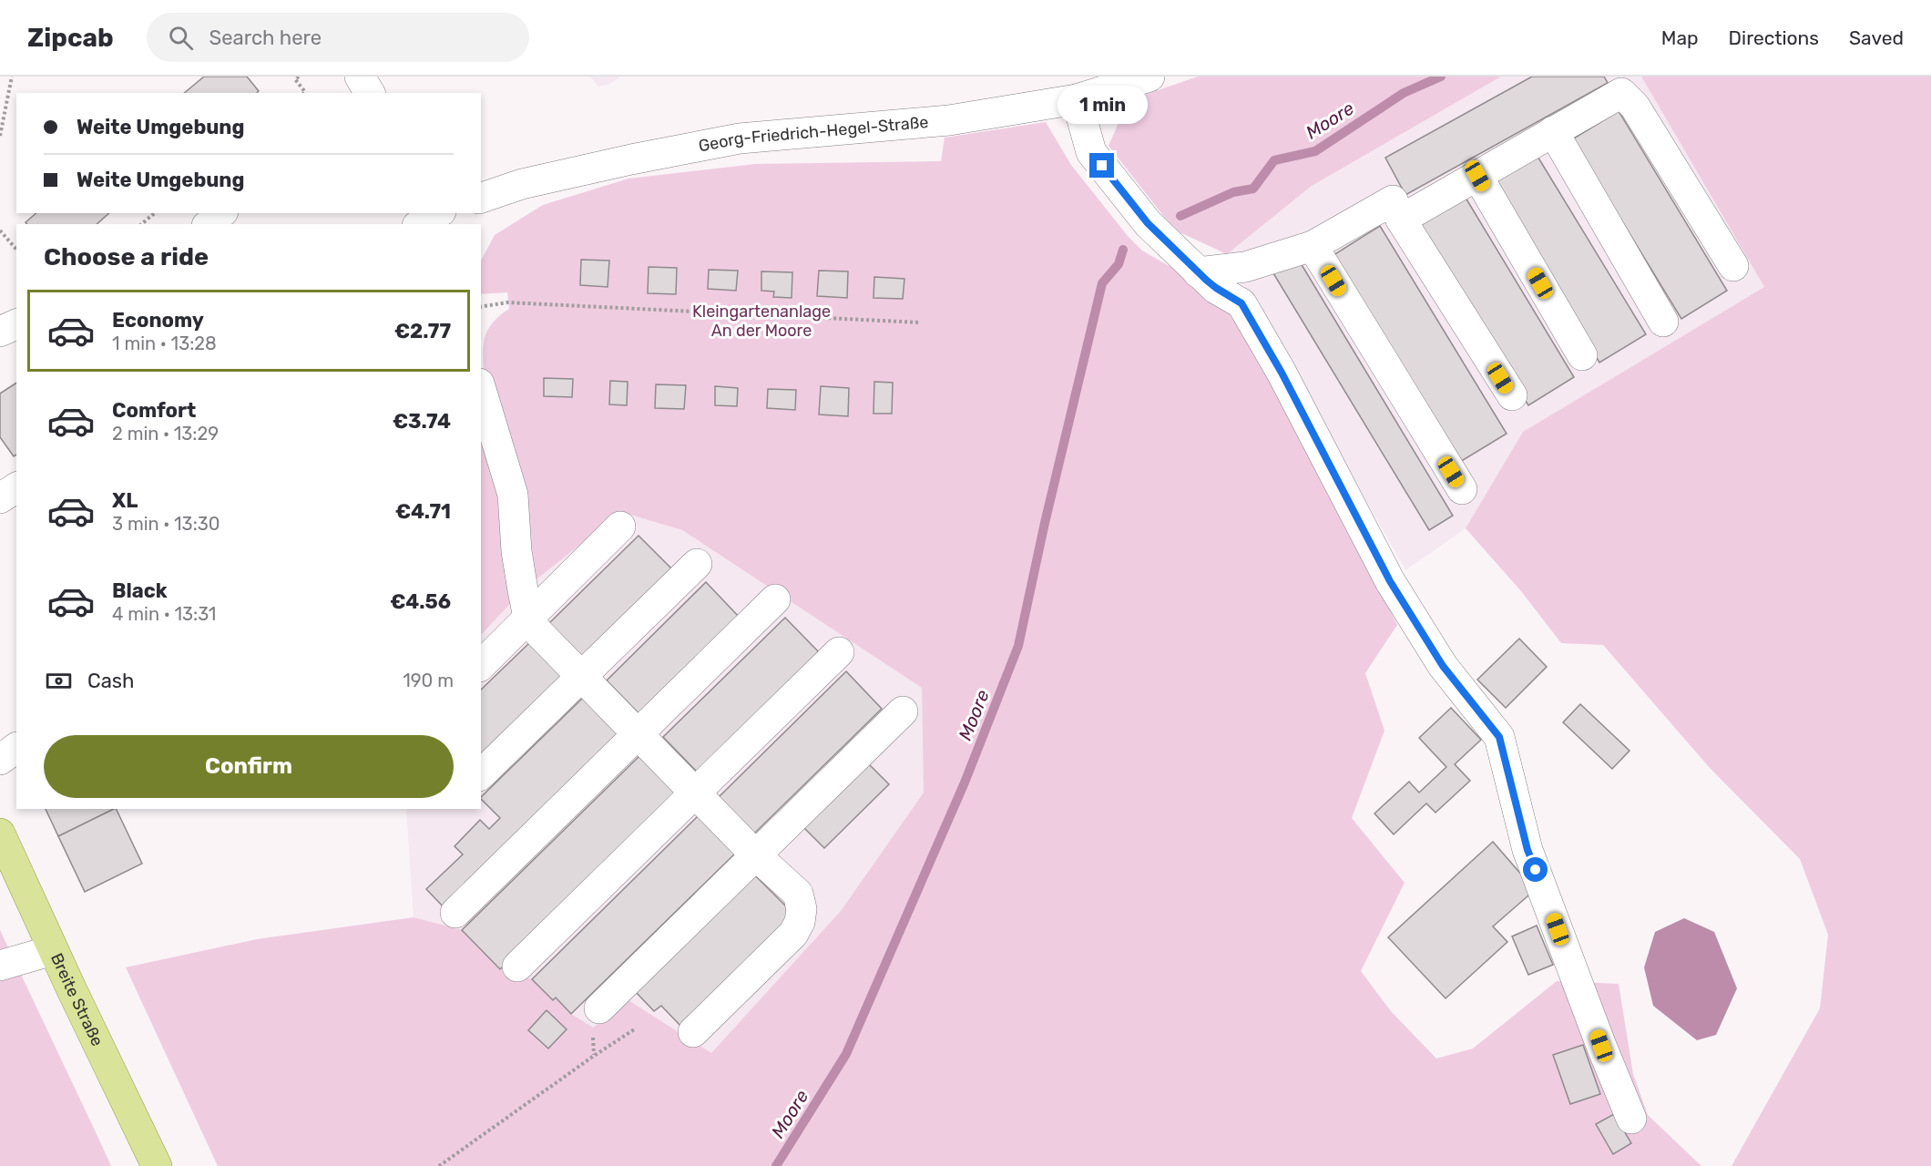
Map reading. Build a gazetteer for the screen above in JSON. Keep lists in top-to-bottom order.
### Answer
{
  "streets": {
    "main road": ["Breite Straße"],
    "street": ["Georg-Friedrich-Hegel-Straße"]
  },
  "water": ["Moore"],
  "parks": ["Kleingartenanlage An der Moore"],
  "page": {
    "header": "Zipcab",
    "search": "Search here",
    "nav": ["Map", "Directions", "Saved"],
    "bubble": "1 min",
    "banner": ["Weite Umgebung", "Weite Umgebung"],
    "heading": "Choose a ride",
    "list": [
      {
        "name": "Economy",
        "note": "1 min · 13:28",
        "value": "€2.77"
      },
      {
        "name": "Comfort",
        "note": "2 min · 13:29",
        "value": "€3.74"
      },
      {
        "name": "XL",
        "note": "3 min · 13:30",
        "value": "€4.71"
      },
      {
        "name": "Black",
        "note": "4 min · 13:31",
        "value": "€4.56"
      }
    ],
    "pay": ["Cash", "190 m"],
    "buttons": "Confirm"
  }
}
